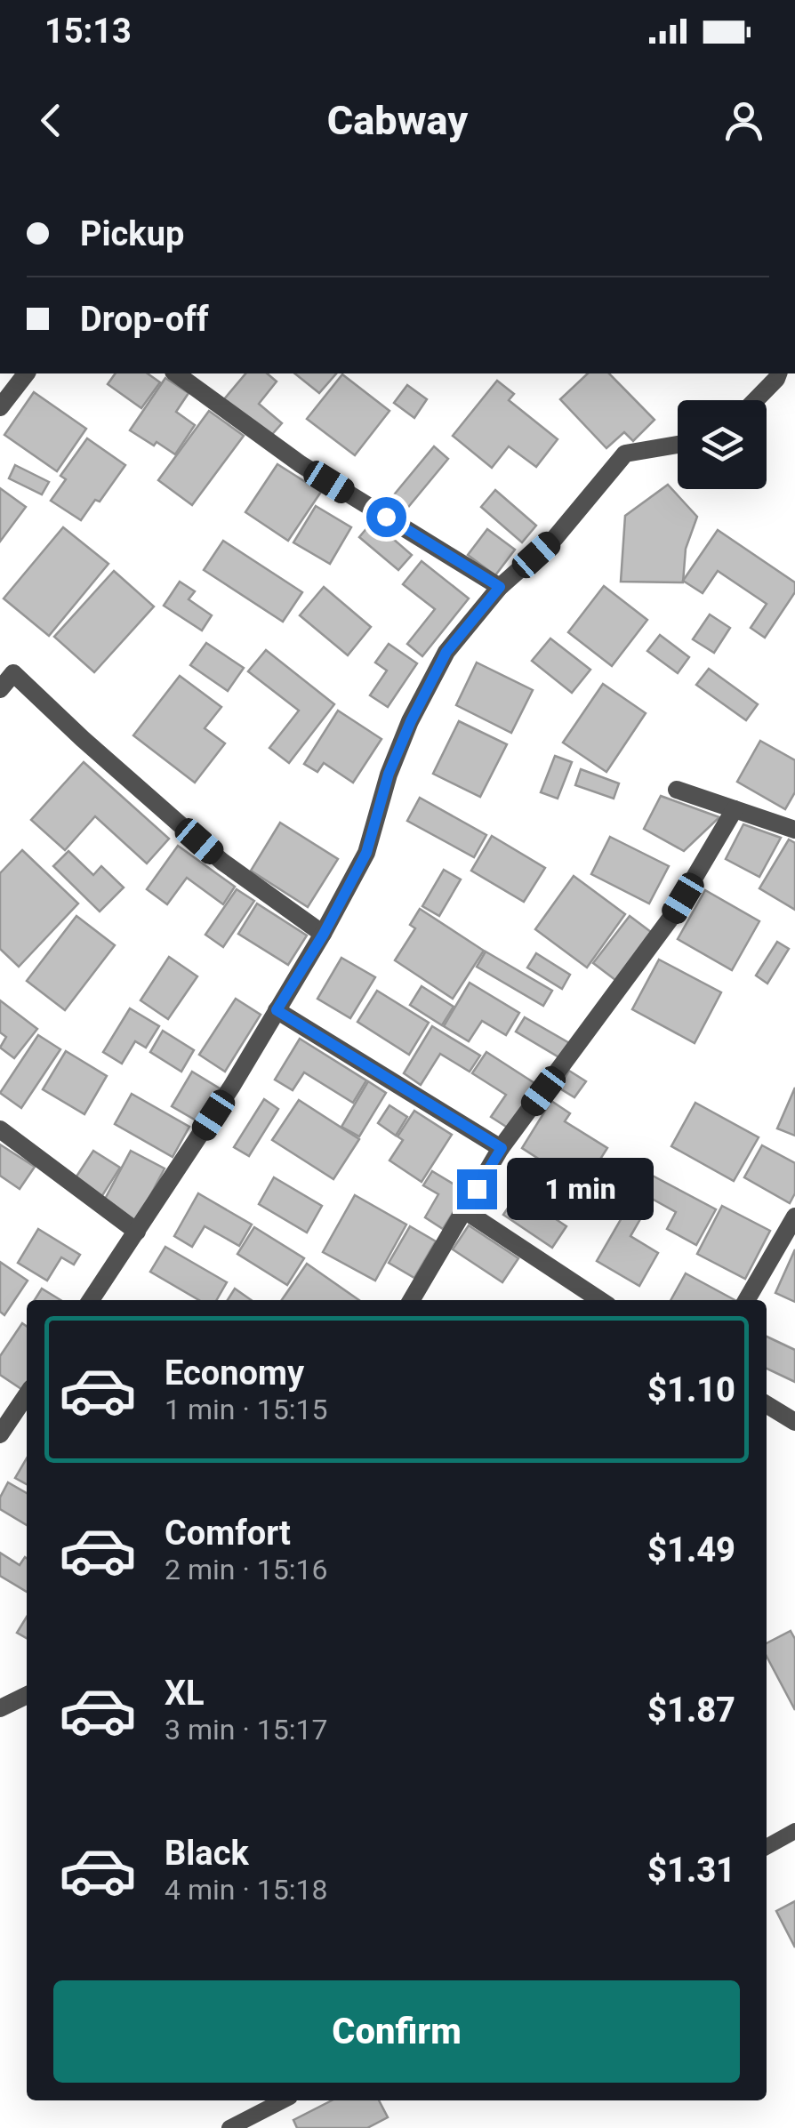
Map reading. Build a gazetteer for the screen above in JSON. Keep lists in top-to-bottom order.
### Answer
{
  "page": {
    "status": "15:13",
    "header": "Cabway",
    "banner": ["Pickup", "Drop-off"],
    "bubble": "1 min",
    "list": [
      {
        "name": "Economy",
        "note": "1 min · 15:15",
        "value": "$1.10"
      },
      {
        "name": "Comfort",
        "note": "2 min · 15:16",
        "value": "$1.49"
      },
      {
        "name": "XL",
        "note": "3 min · 15:17",
        "value": "$1.87"
      },
      {
        "name": "Black",
        "note": "4 min · 15:18",
        "value": "$1.31"
      }
    ],
    "buttons": "Confirm"
  }
}
